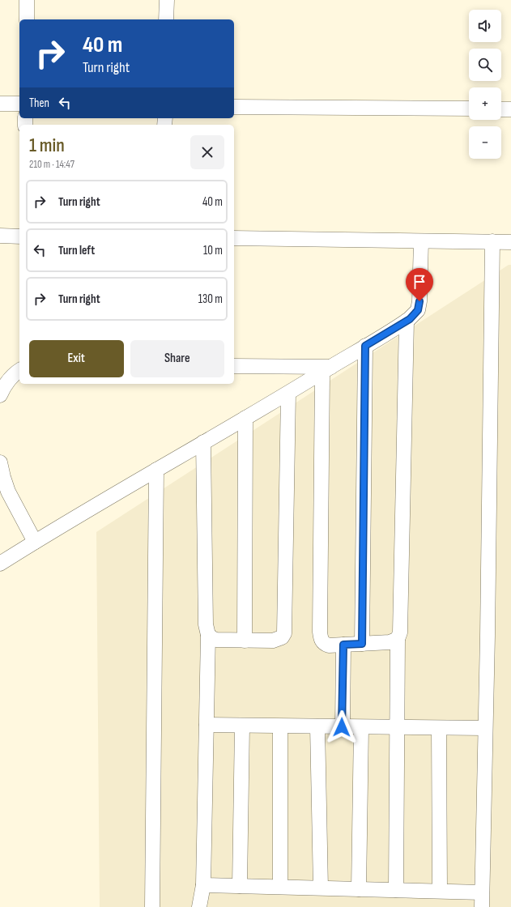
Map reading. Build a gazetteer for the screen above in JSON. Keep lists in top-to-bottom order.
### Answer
{
  "page": {
    "map_buttons": ["+", "−"],
    "turn": ["40 m", "Turn right"],
    "then": "Then",
    "heading": ["1 min", "210 m · 14:47"],
    "list": [
      {
        "name": "Turn right",
        "value": "40 m"
      },
      {
        "name": "Turn left",
        "value": "10 m"
      },
      {
        "name": "Turn right",
        "value": "130 m"
      }
    ],
    "buttons": ["Exit", "Share"]
  }
}
